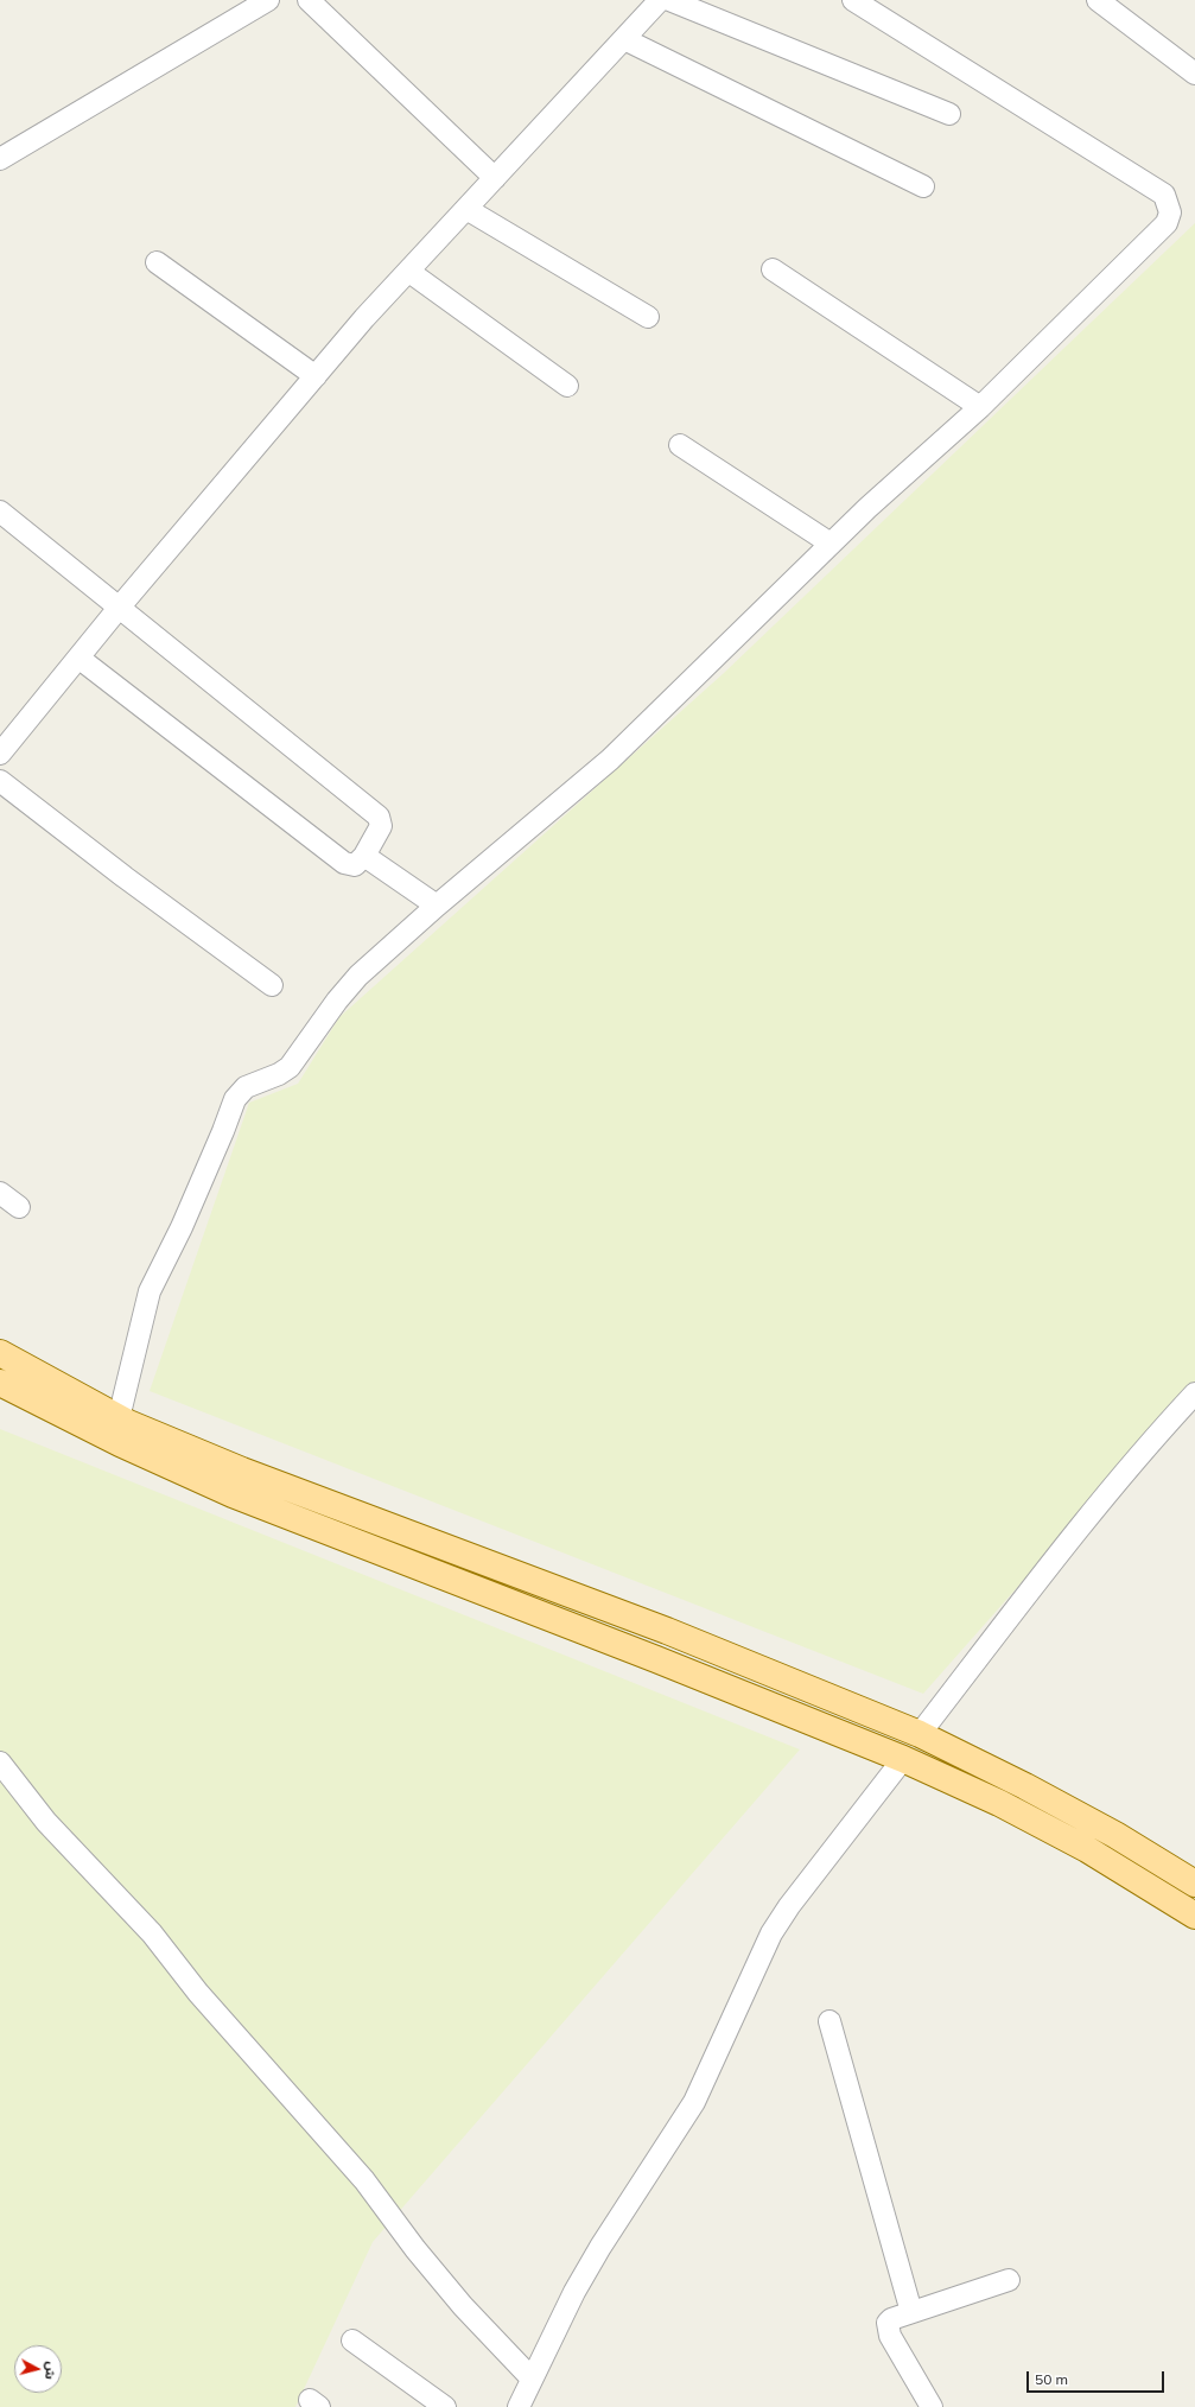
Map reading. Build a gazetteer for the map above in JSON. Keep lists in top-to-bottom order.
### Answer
{
  "scale_bar": "50 m",
  "north": "right"
}
